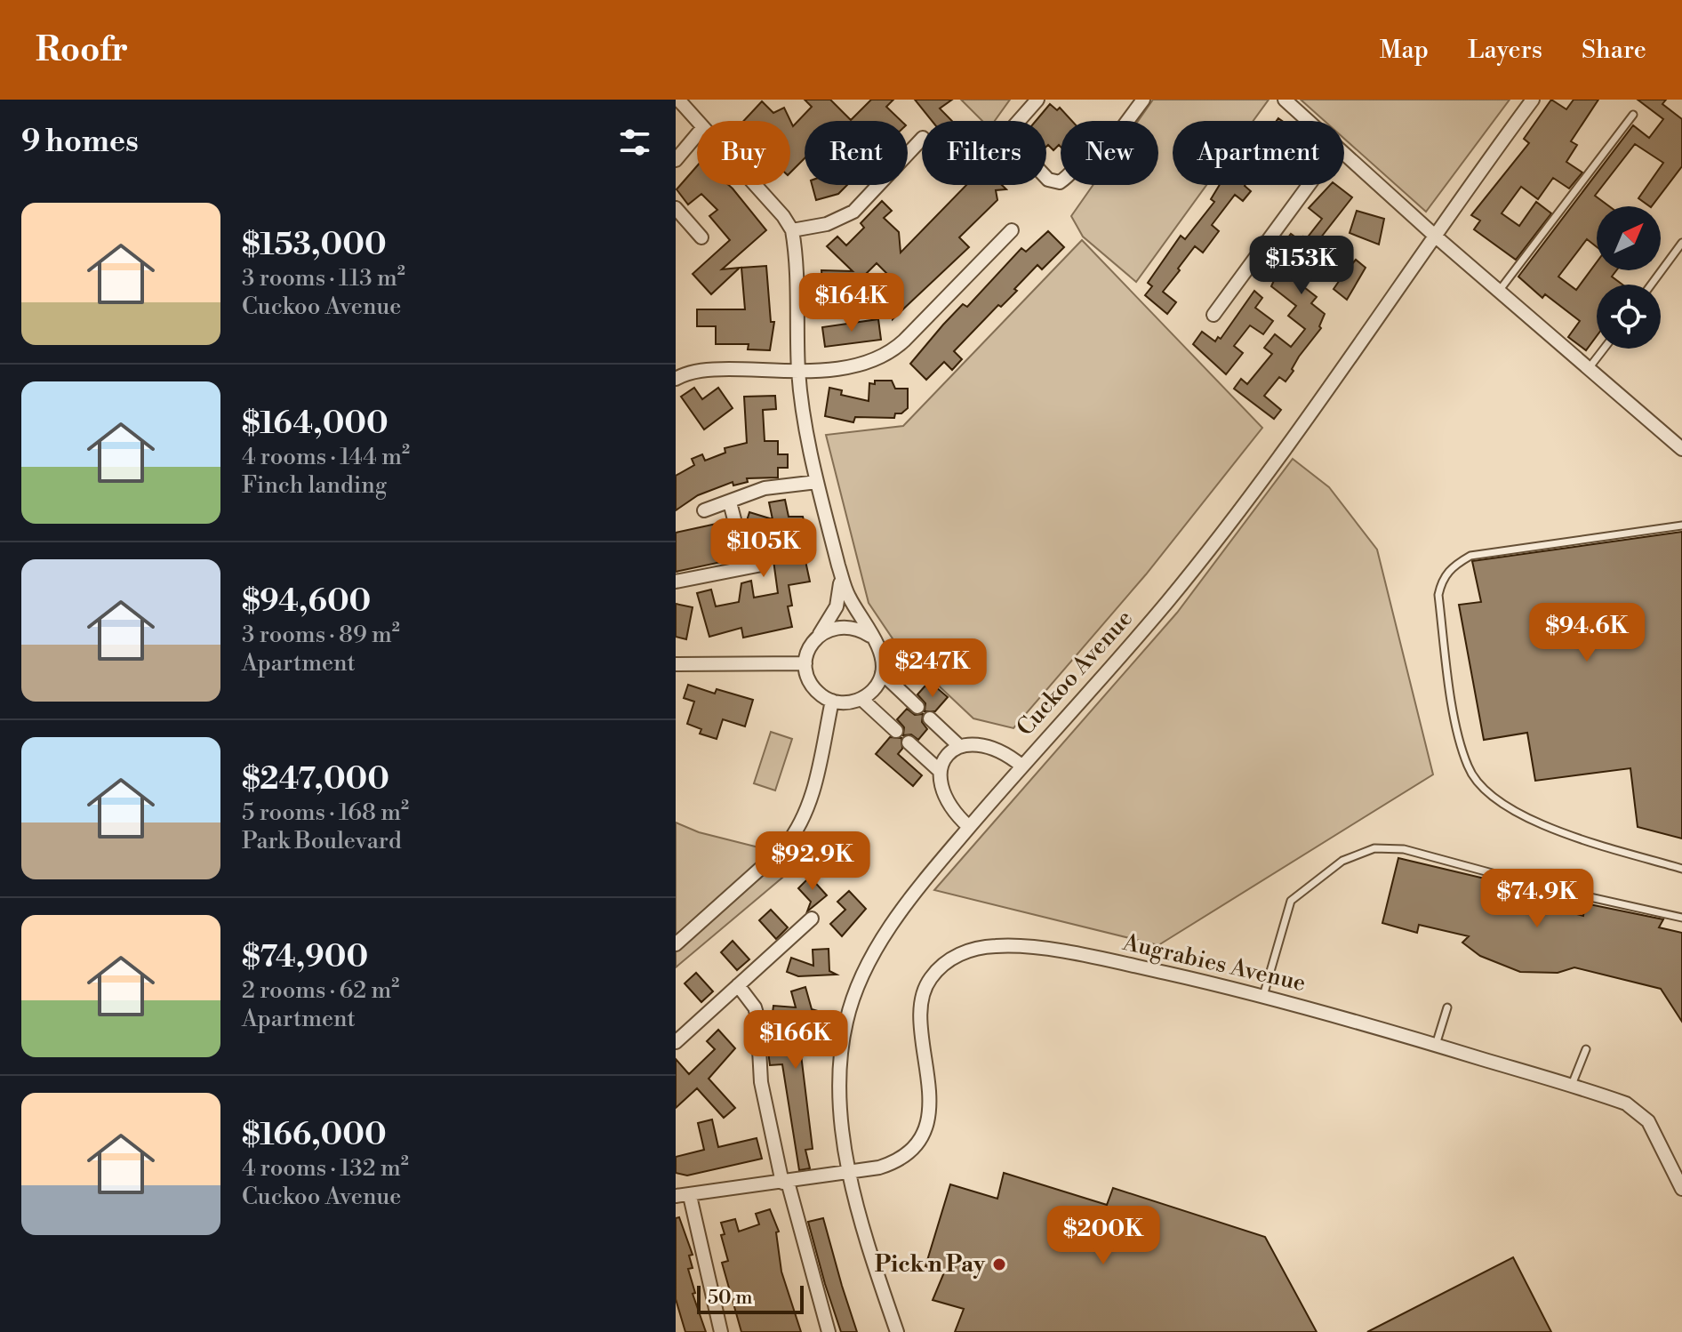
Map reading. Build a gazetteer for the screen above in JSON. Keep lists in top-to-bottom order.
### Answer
{
  "streets": {
    "street": ["Cuckoo Avenue", "Augrabies Avenue"]
  },
  "crossings": [
    ["Cuckoo Avenue", "Augrabies Avenue"]
  ],
  "places": ["Pick n Pay"],
  "scale_bar": "50 m",
  "north": "top right",
  "page": {
    "header": "Roofr",
    "nav": ["Map", "Layers", "Share"],
    "heading": "9 homes",
    "chip": [
      "Buy",
      "Rent",
      "Filters",
      "New",
      "Apartment"
    ],
    "list": [
      {
        "name": "$153,000",
        "note": "3 rooms · 113 m² · Cuckoo Avenue"
      },
      {
        "name": "$164,000",
        "note": "4 rooms · 144 m² · Finch landing"
      },
      {
        "name": "$94,600",
        "note": "3 rooms · 89 m² · Apartment"
      },
      {
        "name": "$247,000",
        "note": "5 rooms · 168 m² · Park Boulevard"
      },
      {
        "name": "$74,900",
        "note": "2 rooms · 62 m² · Apartment"
      },
      {
        "name": "$166,000",
        "note": "4 rooms · 132 m² · Cuckoo Avenue"
      }
    ],
    "price": [
      "$153K",
      "$164K",
      "$105K",
      "$94.6K",
      "$247K",
      "$92.9K",
      "$74.9K",
      "$166K",
      "$200K"
    ],
    "scale": "50 m"
  }
}
